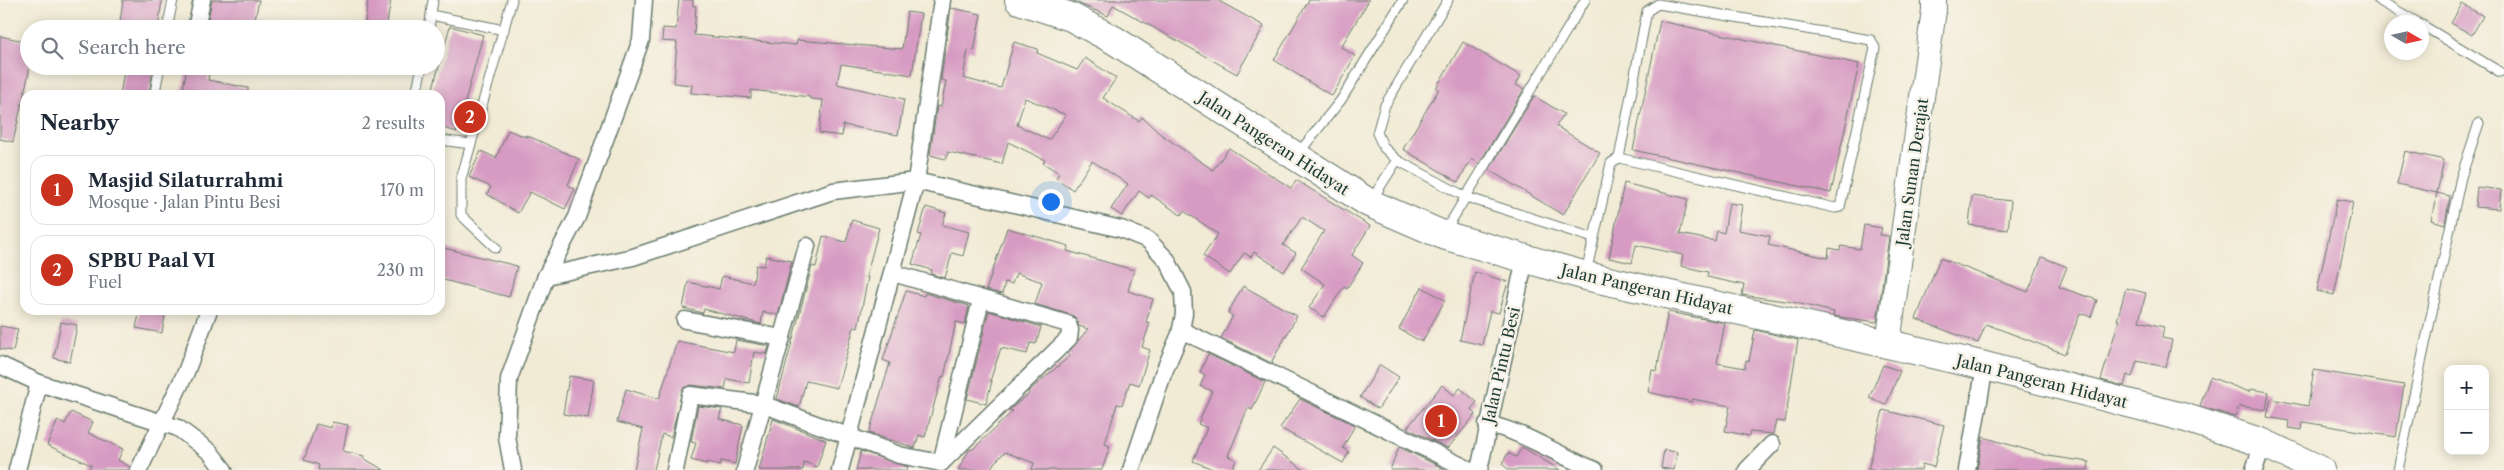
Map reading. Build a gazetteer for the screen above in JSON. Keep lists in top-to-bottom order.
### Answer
{
  "streets": {
    "highway": ["Jalan Pangeran Hidayat"],
    "street": ["Jalan Sunan Derajat", "Jalan Pintu Besi"]
  },
  "crossings": [
    ["Jalan Pangeran Hidayat", "Jalan Sunan Derajat"],
    ["Jalan Pangeran Hidayat", "Jalan Pintu Besi"]
  ],
  "north": "right",
  "page": {
    "search": "Search here",
    "heading": ["Nearby", "2 results"],
    "pins": ["2", "1"],
    "list": [
      {
        "mark": "1",
        "name": "Masjid Silaturrahmi",
        "note": "Mosque · Jalan Pintu Besi",
        "value": "170 m"
      },
      {
        "mark": "2",
        "name": "SPBU Paal VI",
        "note": "Fuel",
        "value": "230 m"
      }
    ],
    "map_buttons": ["+", "−"]
  }
}
